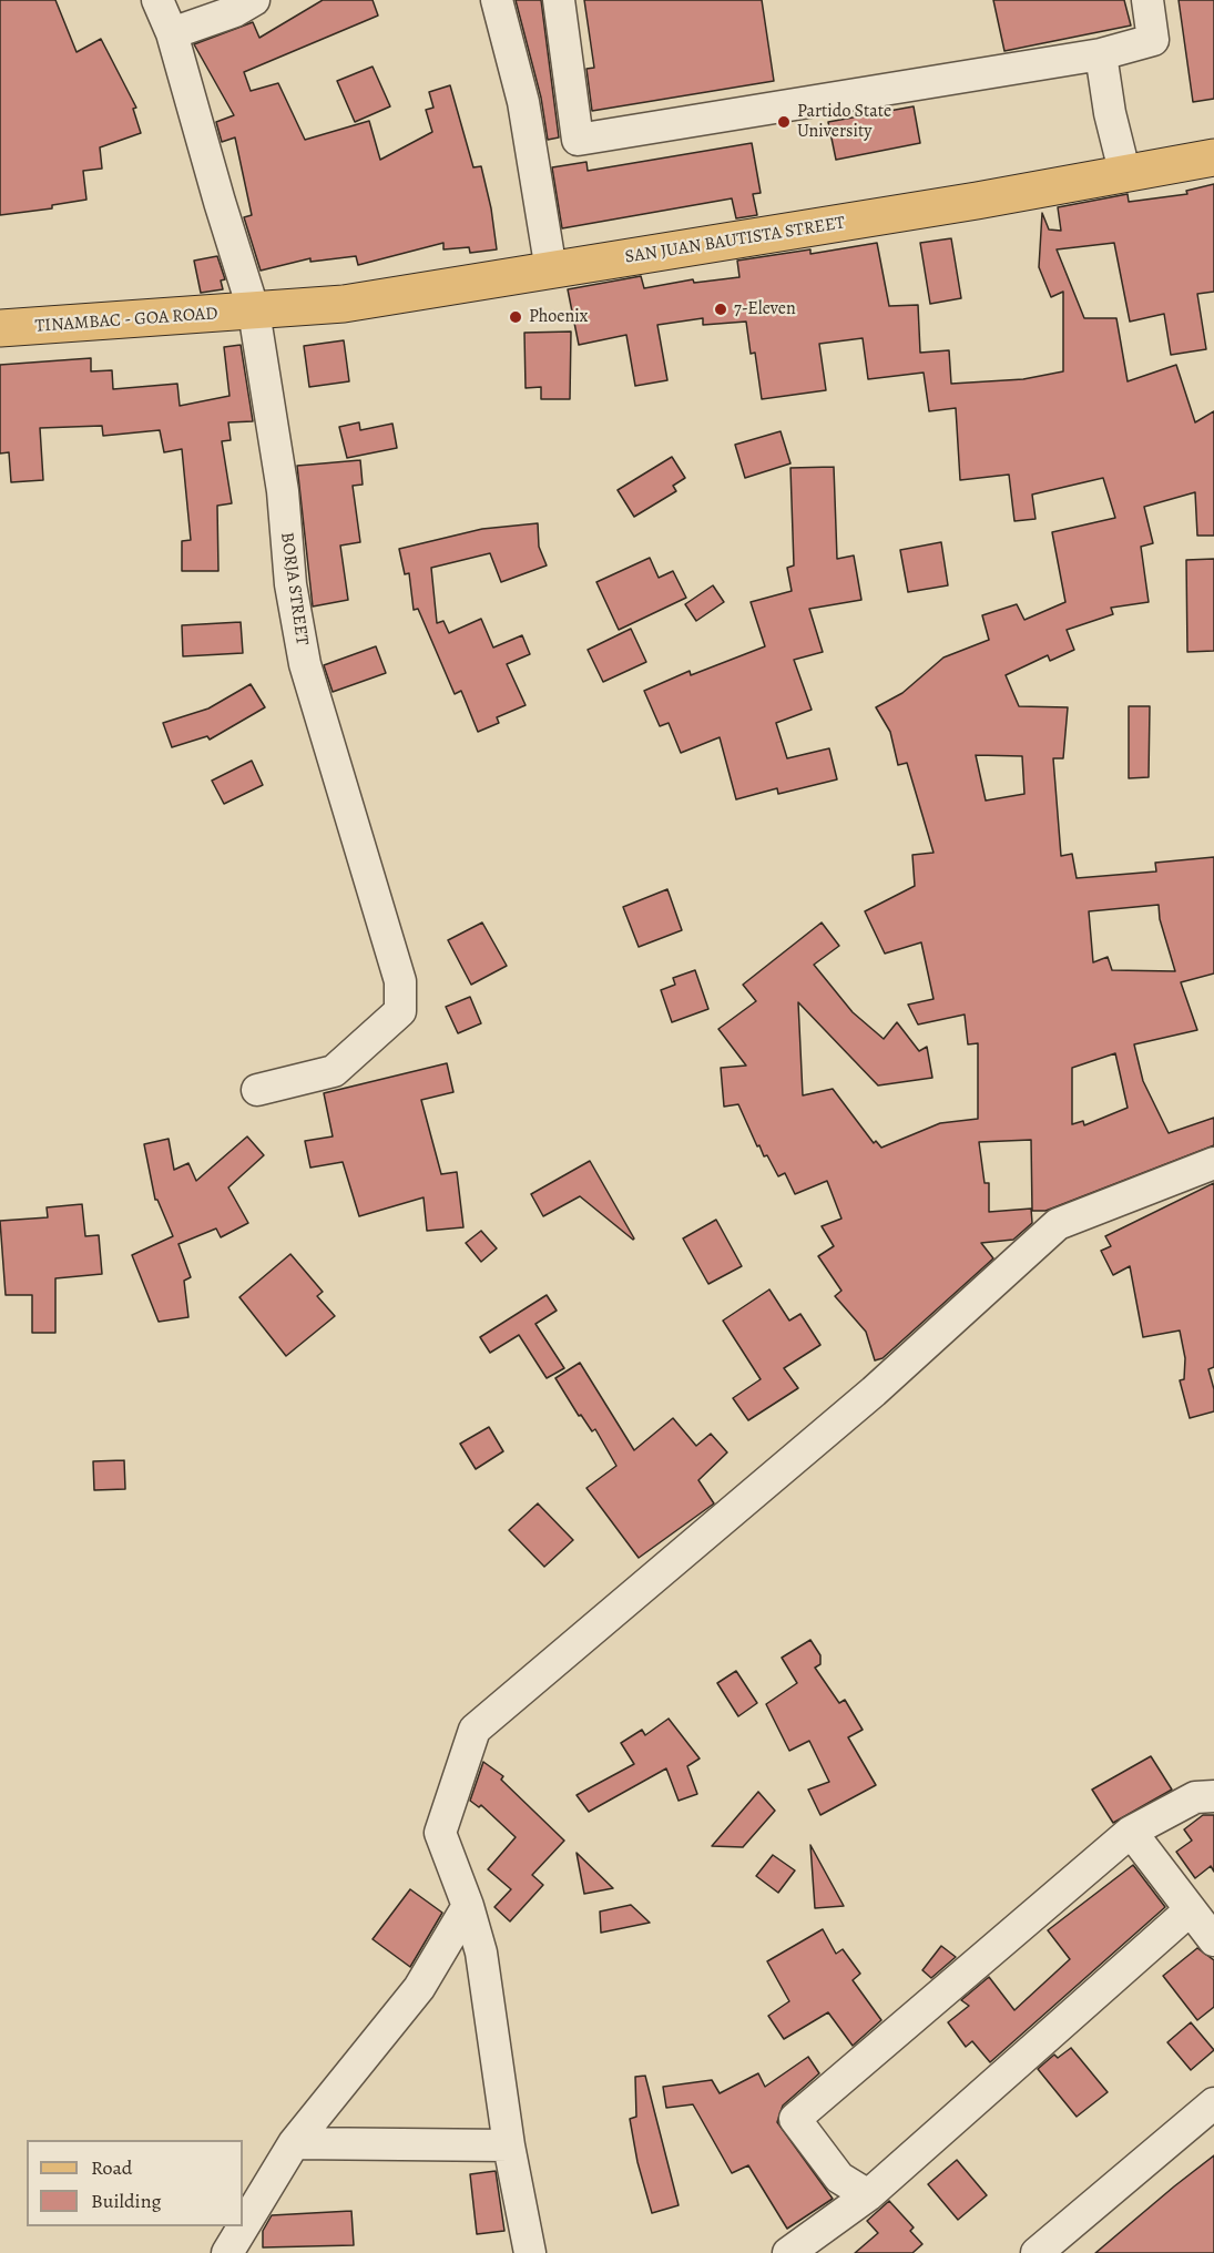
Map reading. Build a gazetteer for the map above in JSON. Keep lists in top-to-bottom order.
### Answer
{
  "streets": {
    "main road": ["SAN JUAN BAUTISTA STREET", "TINAMBAC - GOA ROAD"],
    "street": ["BORJA STREET"]
  },
  "crossings": [
    ["SAN JUAN BAUTISTA STREET", "TINAMBAC - GOA ROAD"],
    ["SAN JUAN BAUTISTA STREET", "BORJA STREET"],
    ["TINAMBAC - GOA ROAD", "BORJA STREET"]
  ],
  "places": ["Partido State University", "7-Eleven", "Phoenix"],
  "legend": ["Road", "Building"]
}
